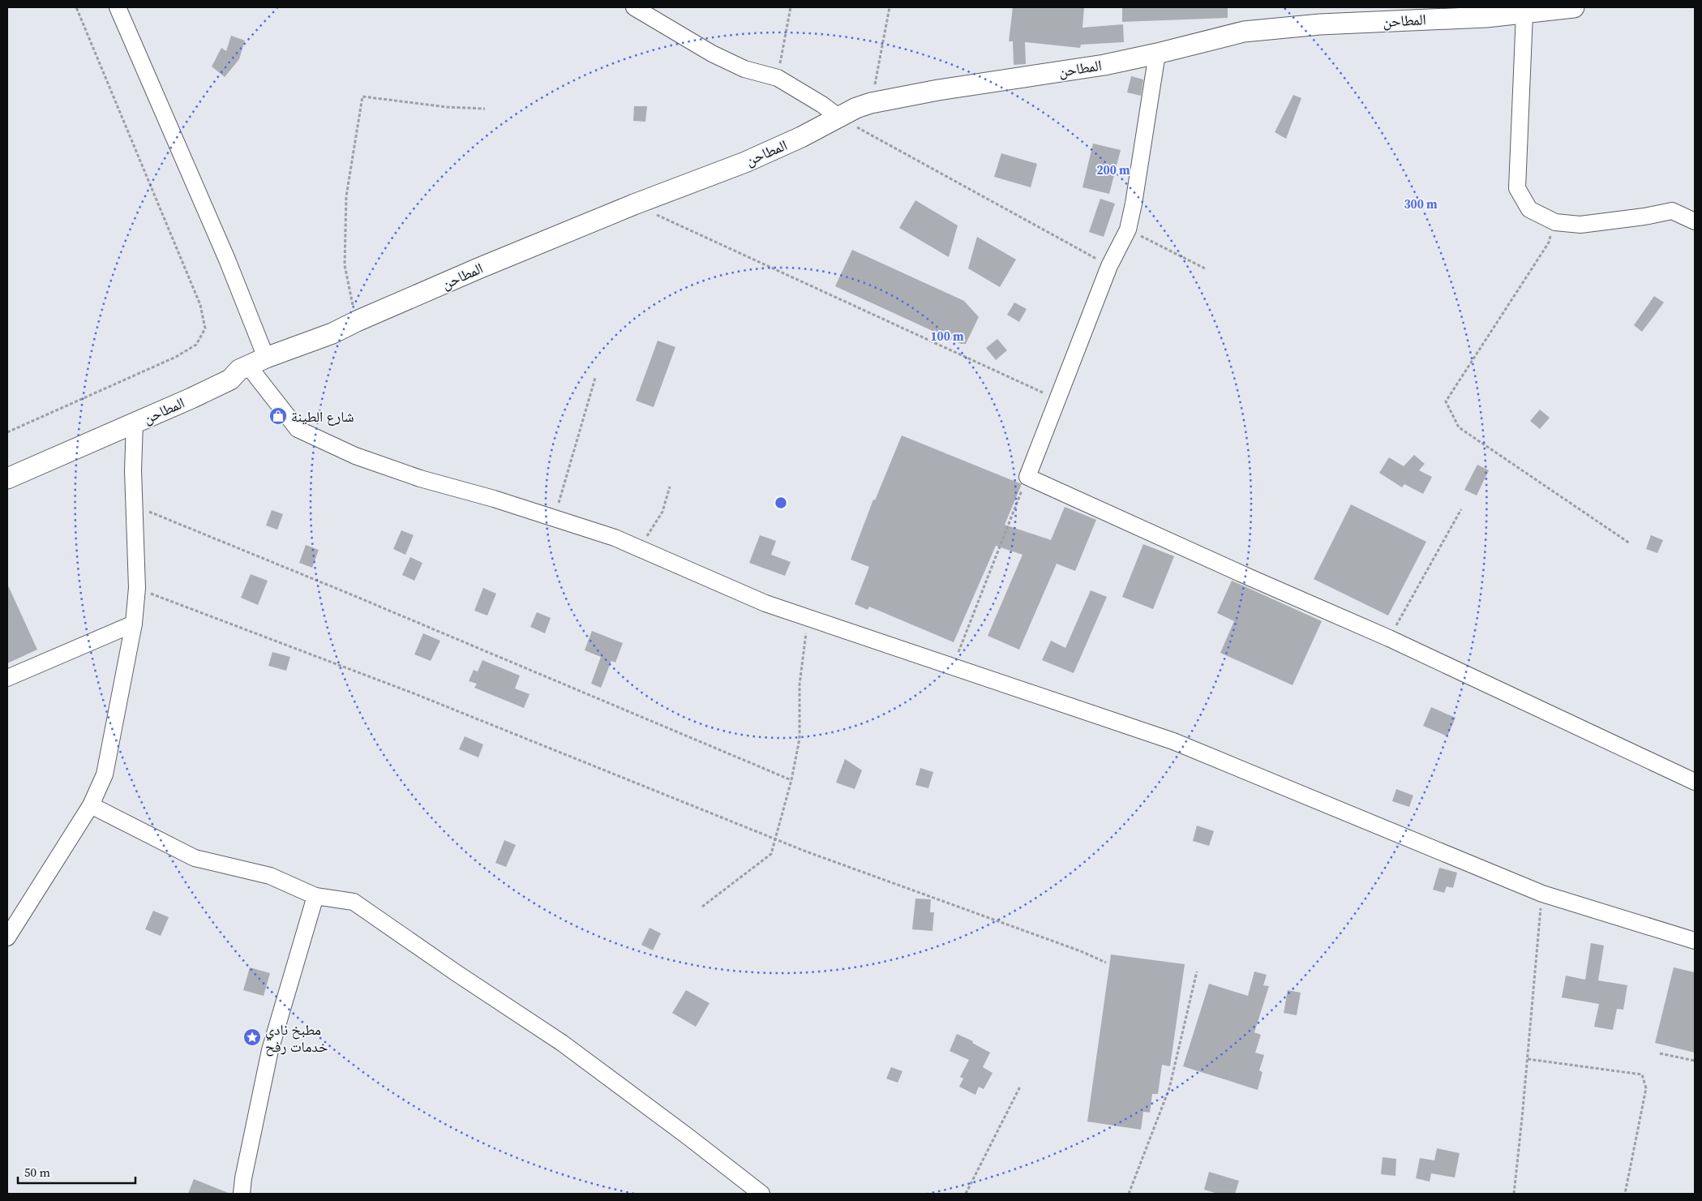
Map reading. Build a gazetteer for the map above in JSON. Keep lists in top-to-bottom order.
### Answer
{
  "streets": {
    "main road": ["المطاحن"]
  },
  "places": {
    "shop": ["شارع الطينة"],
    "place": ["مطبخ نادي خدمات رفح"]
  },
  "scale_bar": "50 m",
  "rings": ["200 m", "300 m", "100 m"]
}
